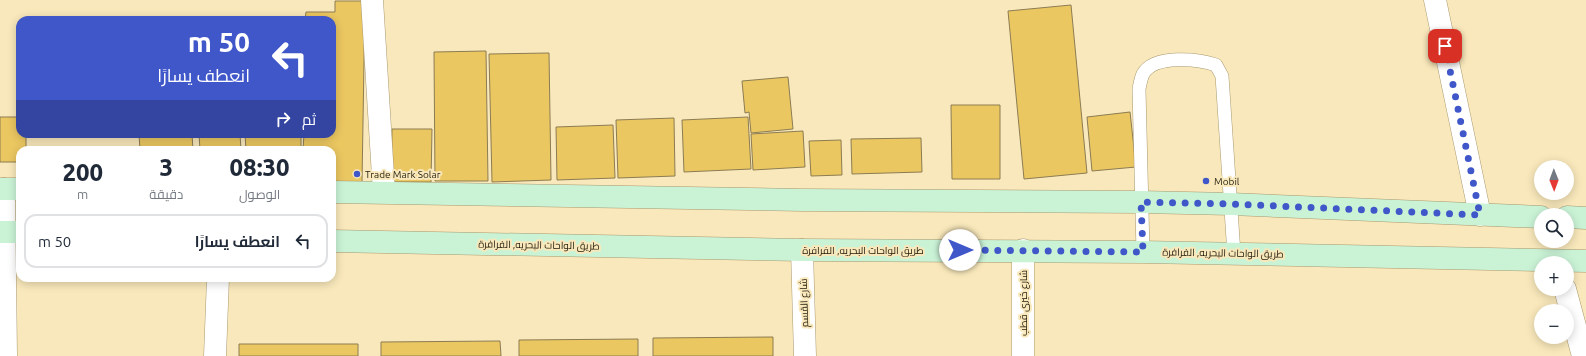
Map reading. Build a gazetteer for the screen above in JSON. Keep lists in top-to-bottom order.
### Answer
{
  "streets": {
    "main road": ["طريق الواحات البحريه, الفرافرة"],
    "street": ["شارع القسم", "شارع خيرى قطب"]
  },
  "crossings": [
    ["طريق الواحات البحريه, الفرافرة", "شارع القسم"],
    ["طريق الواحات البحريه, الفرافرة", "شارع خيرى قطب"]
  ],
  "places": ["Trade Mark Solar", "Mobil"],
  "north": "bottom",
  "page": {
    "turn": ["50 m", "انعطف يسارًا"],
    "then": "ثم",
    "eta": [
      "08:30",
      "الوصول",
      "3",
      "دقيقة",
      "200",
      "m"
    ],
    "map_buttons": ["+", "−"],
    "list": [
      {
        "name": "انعطف يسارًا",
        "value": "50 m"
      }
    ]
  }
}
